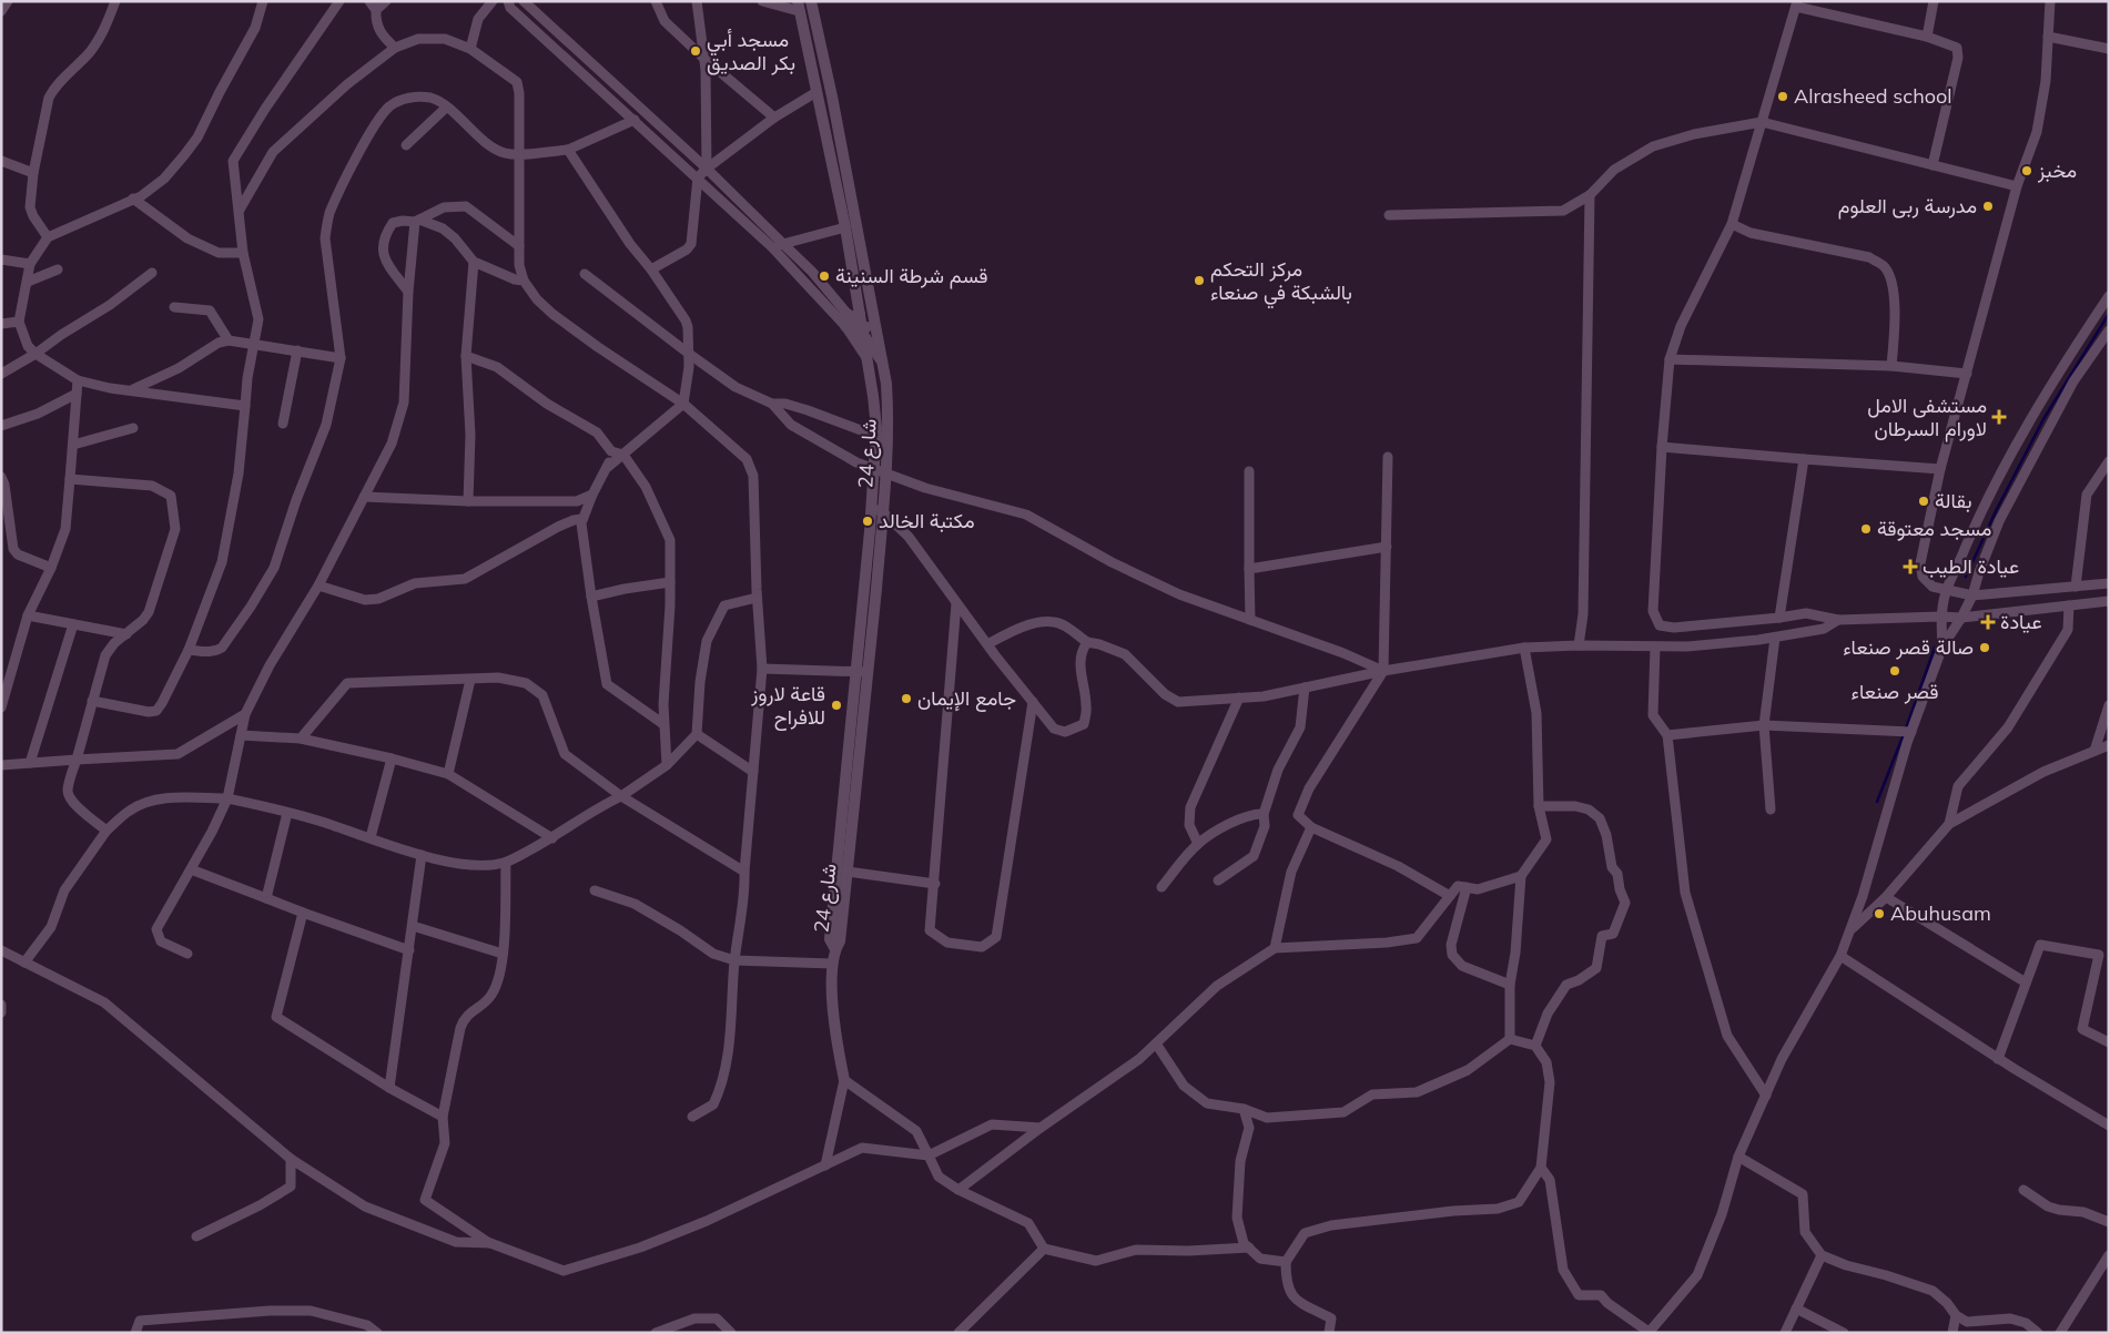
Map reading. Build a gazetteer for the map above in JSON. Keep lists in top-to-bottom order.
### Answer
{
  "streets": {
    "street": ["شارع 24"]
  },
  "places": {
    "other": [
      "مسجد أبي بكر الصديق",
      "Alrasheed school",
      "مخبز",
      "مدرسة ربى العلوم",
      "قسم شرطة السنينة",
      "مركز التحكم بالشبكة في صنعاء",
      "بقالة",
      "مكتبة الخالد",
      "مسجد معتوقة",
      "صالة قصر صنعاء",
      "قصر صنعاء",
      "جامع الإيمان",
      "قاعة لاروز للافراح",
      "Abuhusam"
    ],
    "health": ["مستشفى الامل لاورام السرطان", "عيادة الطيب", "عيادة"]
  }
}
